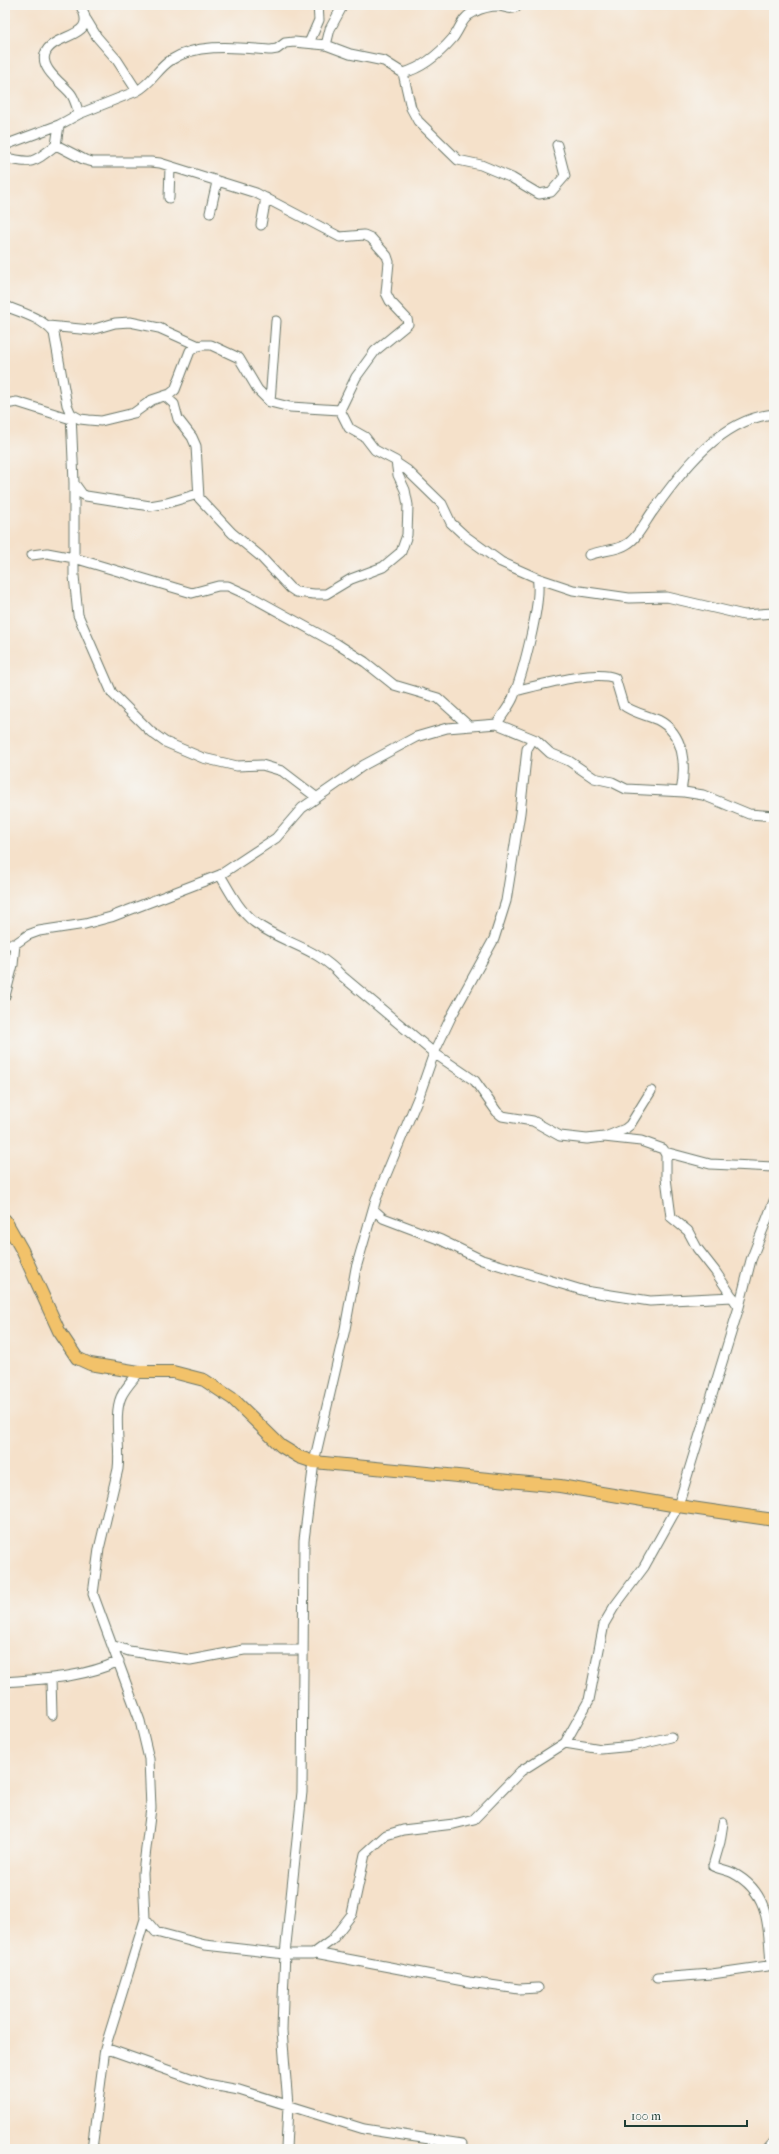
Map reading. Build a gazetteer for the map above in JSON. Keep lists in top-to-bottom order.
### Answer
{
  "scale_bar": "100 m"
}
